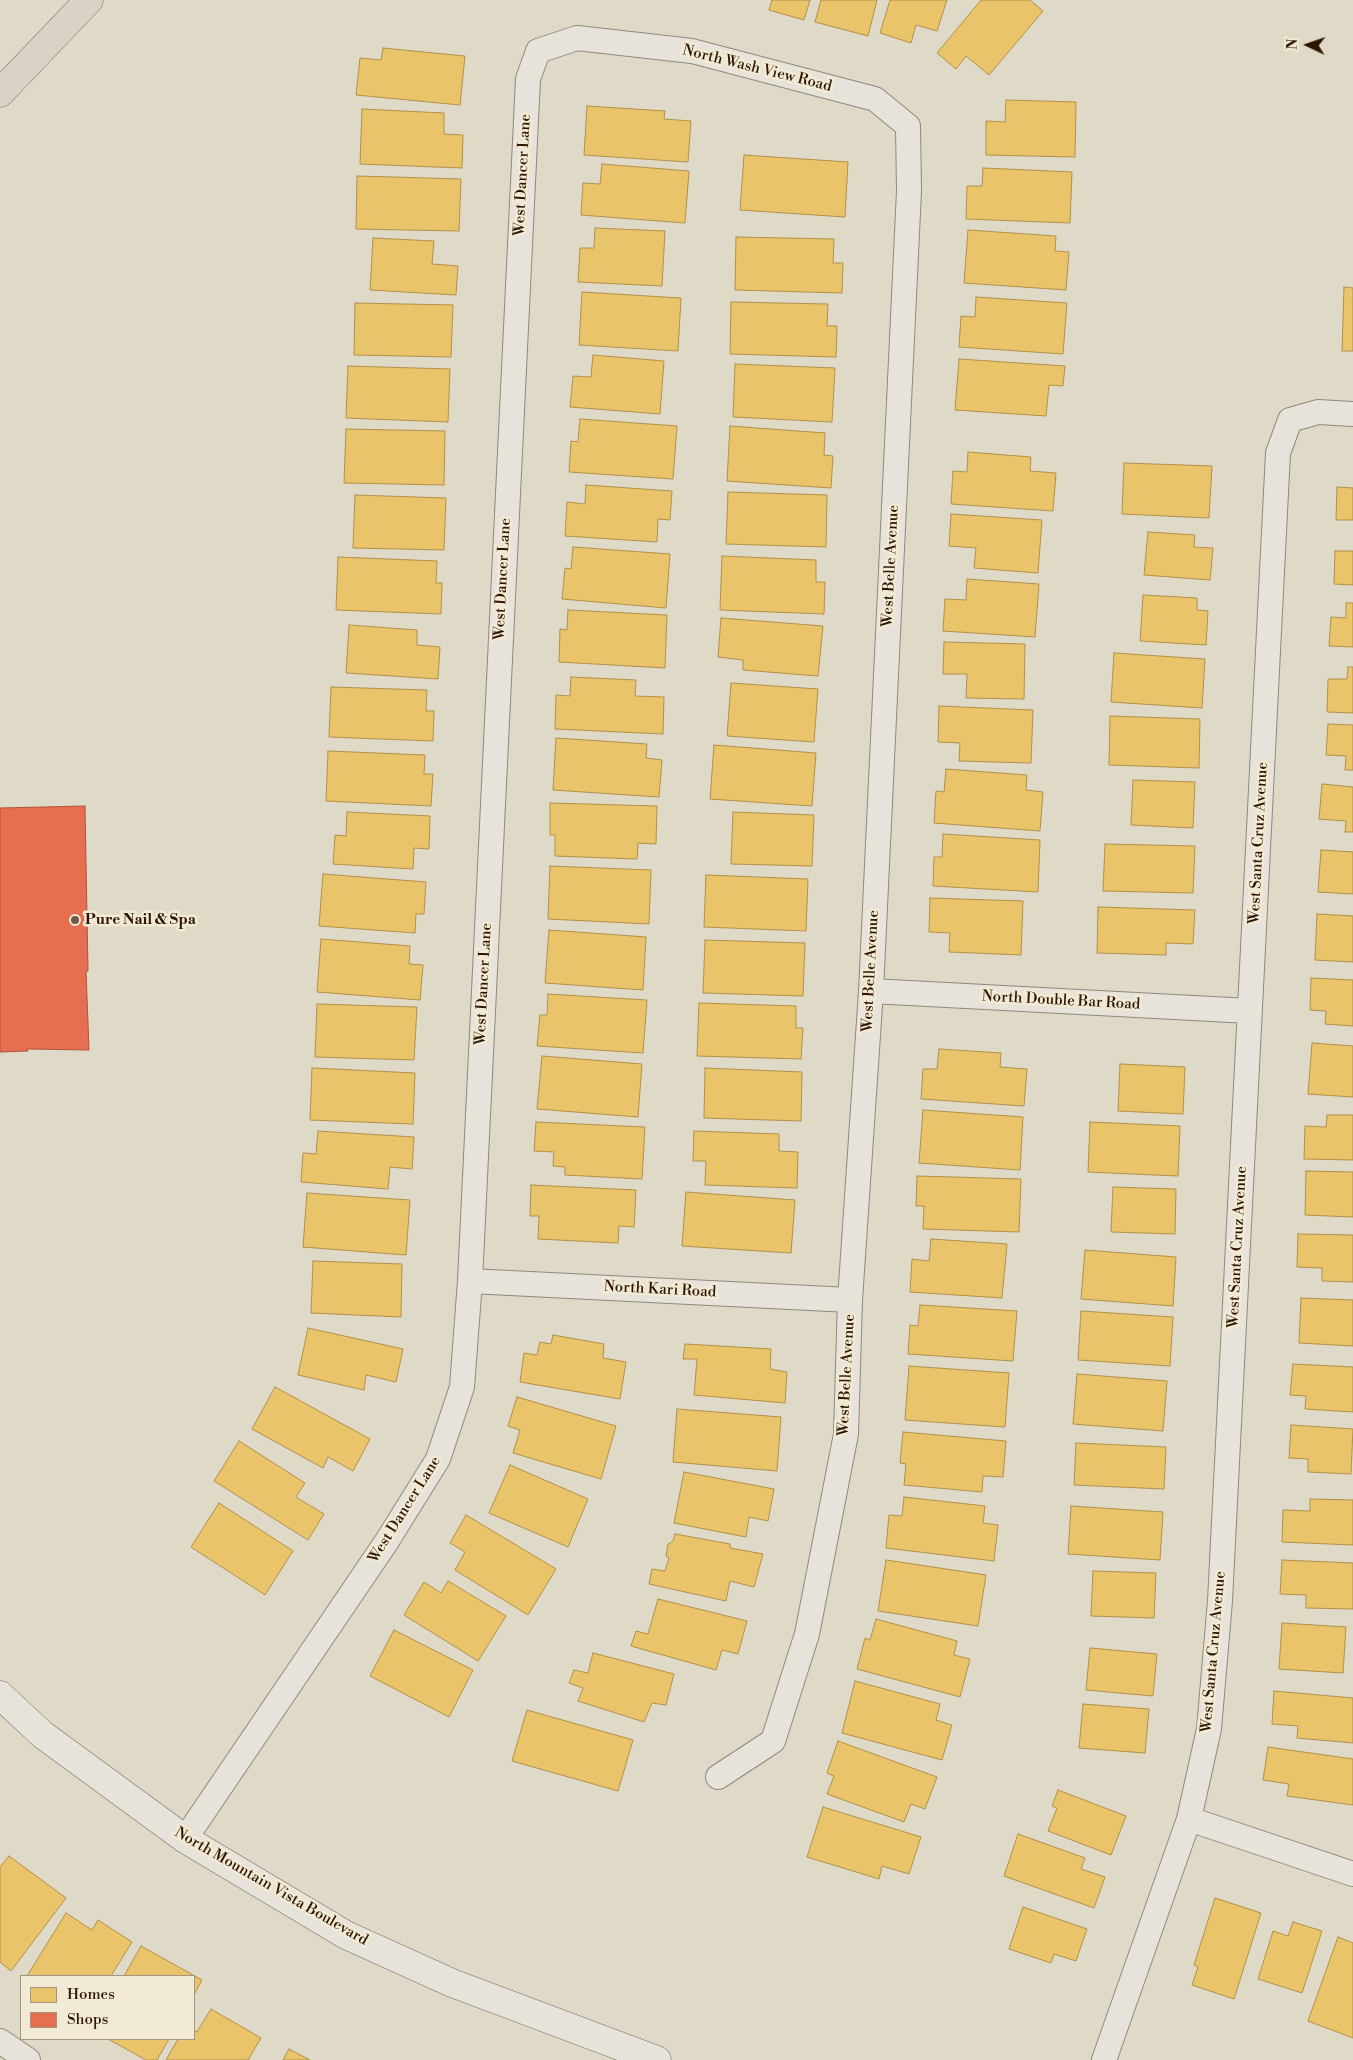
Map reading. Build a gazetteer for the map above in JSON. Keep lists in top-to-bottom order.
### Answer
{
  "streets": {
    "street": [
      "North Wash View Road",
      "West Dancer Lane",
      "West Belle Avenue",
      "West Santa Cruz Avenue",
      "North Double Bar Road",
      "North Kari Road",
      "North Mountain Vista Boulevard"
    ]
  },
  "crossings": [
    ["North Wash View Road", "West Dancer Lane"],
    ["North Wash View Road", "West Belle Avenue"],
    ["West Dancer Lane", "North Kari Road"],
    ["West Dancer Lane", "North Mountain Vista Boulevard"],
    ["West Belle Avenue", "North Double Bar Road"],
    ["West Belle Avenue", "North Kari Road"],
    ["West Santa Cruz Avenue", "North Double Bar Road"]
  ],
  "places": ["Pure Nail & Spa"],
  "legend": ["Homes", "Shops"],
  "north": "left"
}
